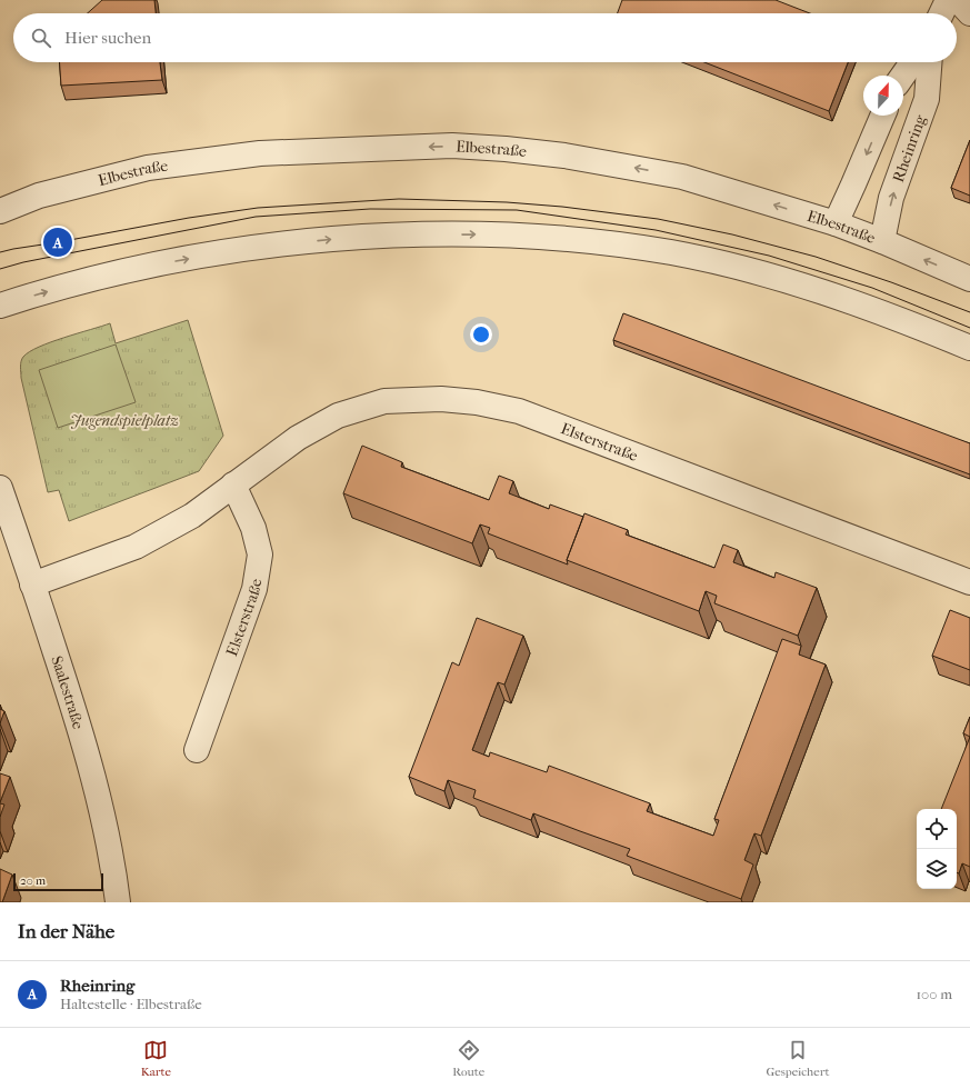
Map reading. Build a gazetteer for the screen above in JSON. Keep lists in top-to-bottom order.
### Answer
{
  "streets": {
    "street": [
      "Elbestraße",
      "Rheinring",
      "Elsterstraße",
      "Saalestraße"
    ]
  },
  "crossings": [
    ["Elbestraße", "Rheinring"],
    ["Elsterstraße", "Saalestraße"]
  ],
  "parks": ["Jugendspielplatz"],
  "scale_bar": "20 m",
  "north": "top",
  "page": {
    "search": "Hier suchen",
    "pins": "A",
    "scale": "20 m",
    "heading": "In der Nähe",
    "list": [
      {
        "mark": "A",
        "name": "Rheinring",
        "note": "Haltestelle · Elbestraße",
        "value": "100 m"
      }
    ],
    "nav": ["Karte", "Route", "Gespeichert"]
  }
}
